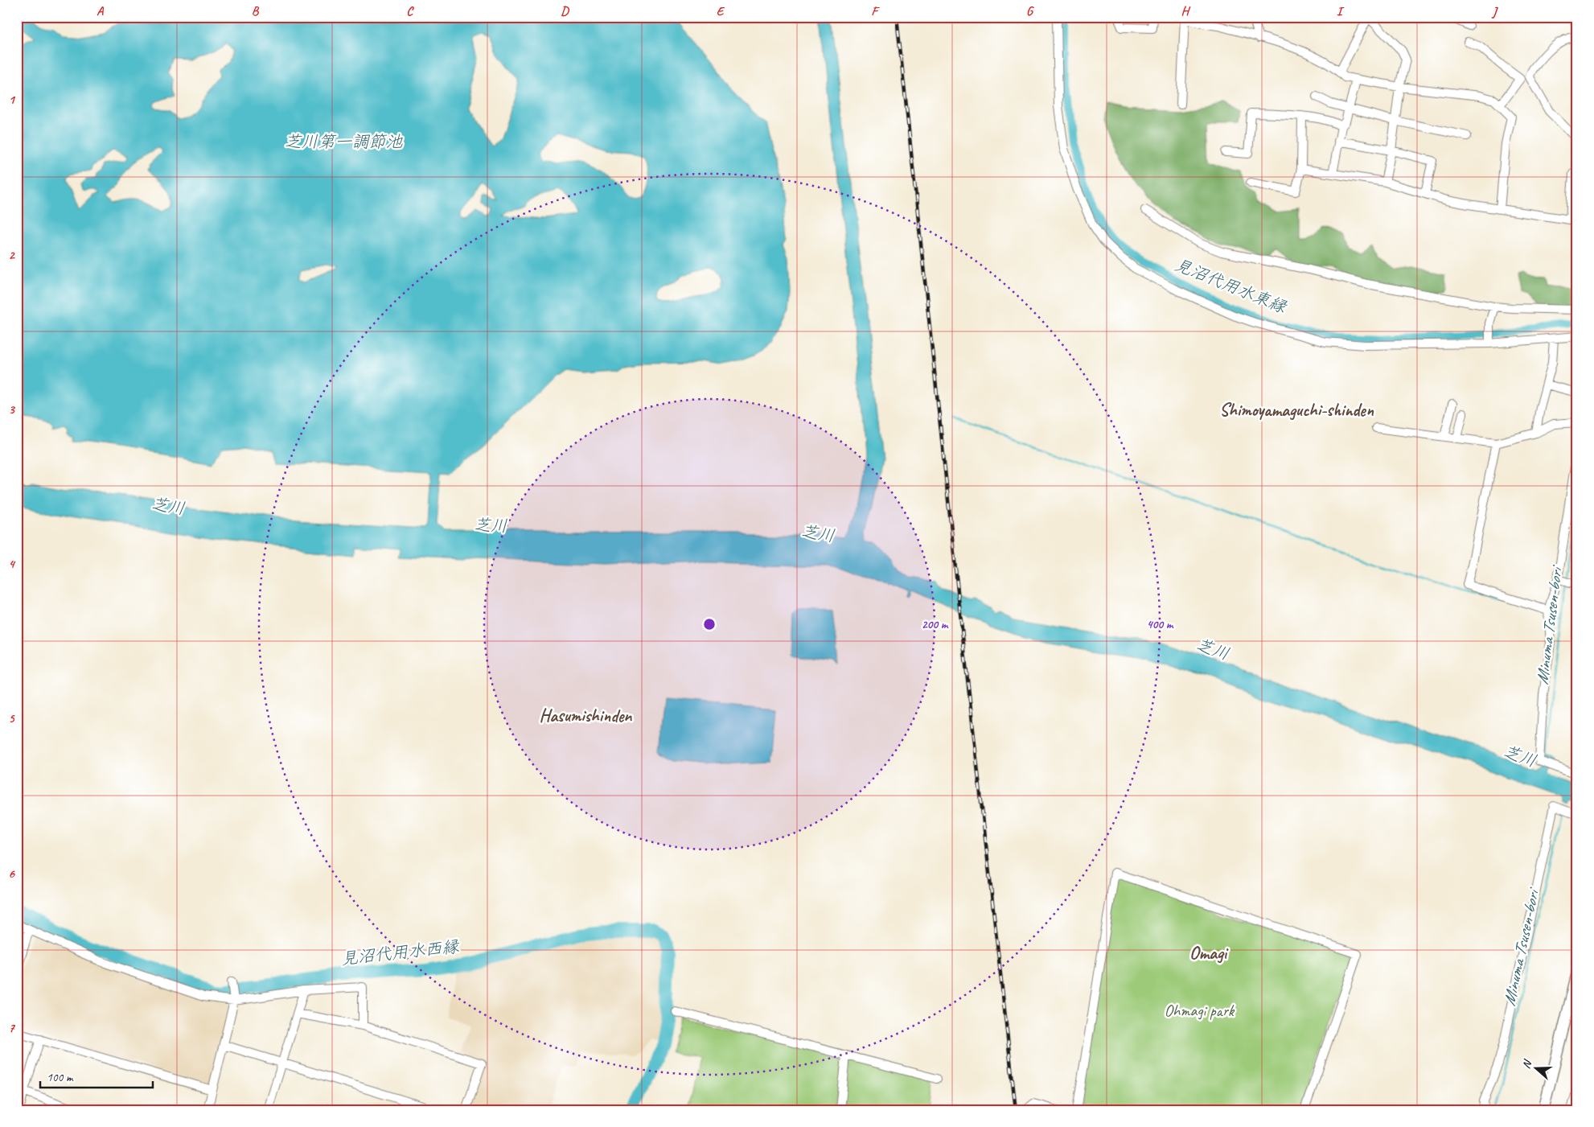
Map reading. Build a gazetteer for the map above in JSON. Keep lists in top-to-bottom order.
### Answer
{
  "districts": ["Shimoyamaguchi-shinden", "Hasumishinden", "Omagi"],
  "water": [
    "芝川第一調節池",
    "見沼代用水東縁",
    "芝川",
    "Minuma Tsusen-bori",
    "見沼代用水西縁"
  ],
  "parks": ["Ohmagi park"],
  "scale_bar": "100 m",
  "north": "left",
  "grid": {
    "columns": [
      "A",
      "B",
      "C",
      "D",
      "E",
      "F",
      "G",
      "H",
      "I",
      "J"
    ],
    "rows": [
      "1",
      "2",
      "3",
      "4",
      "5",
      "6",
      "7"
    ]
  },
  "rings": ["200 m", "400 m"]
}
